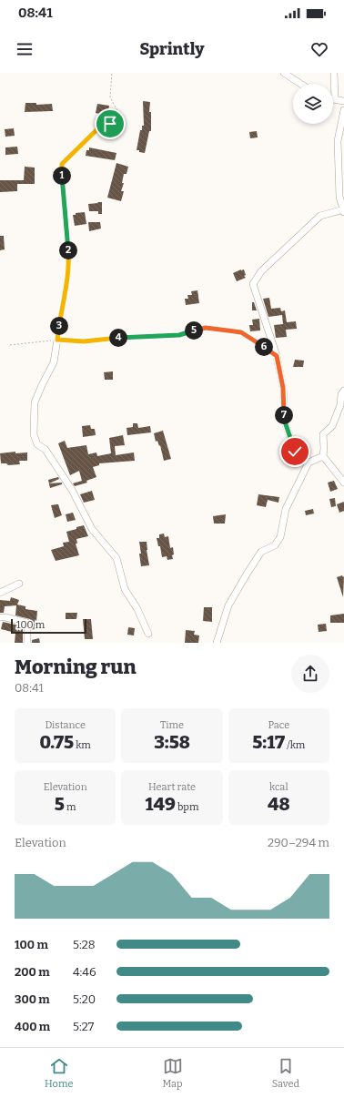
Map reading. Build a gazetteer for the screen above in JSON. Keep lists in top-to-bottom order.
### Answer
{
  "scale_bar": "100 m",
  "page": {
    "status": "08:41",
    "header": "Sprintly",
    "pins": [
      "1",
      "2",
      "3",
      "5",
      "4",
      "6",
      "7"
    ],
    "scale": "100 m",
    "heading": ["Morning run", "08:41"],
    "stats": [
      ["Distance", "0.75 km"],
      ["Time", "3:58"],
      ["Pace", "5:17 /km"],
      ["Elevation", "5 m"],
      ["Heart rate", "149 bpm"],
      ["kcal", "48"]
    ],
    "chart": ["Elevation", "290–294 m"],
    "list": [
      {
        "name": "100 m",
        "note": "5:28"
      },
      {
        "name": "200 m",
        "note": "4:46"
      },
      {
        "name": "300 m",
        "note": "5:20"
      },
      {
        "name": "400 m",
        "note": "5:27"
      }
    ],
    "tabs": ["Home", "Map", "Saved"]
  }
}
